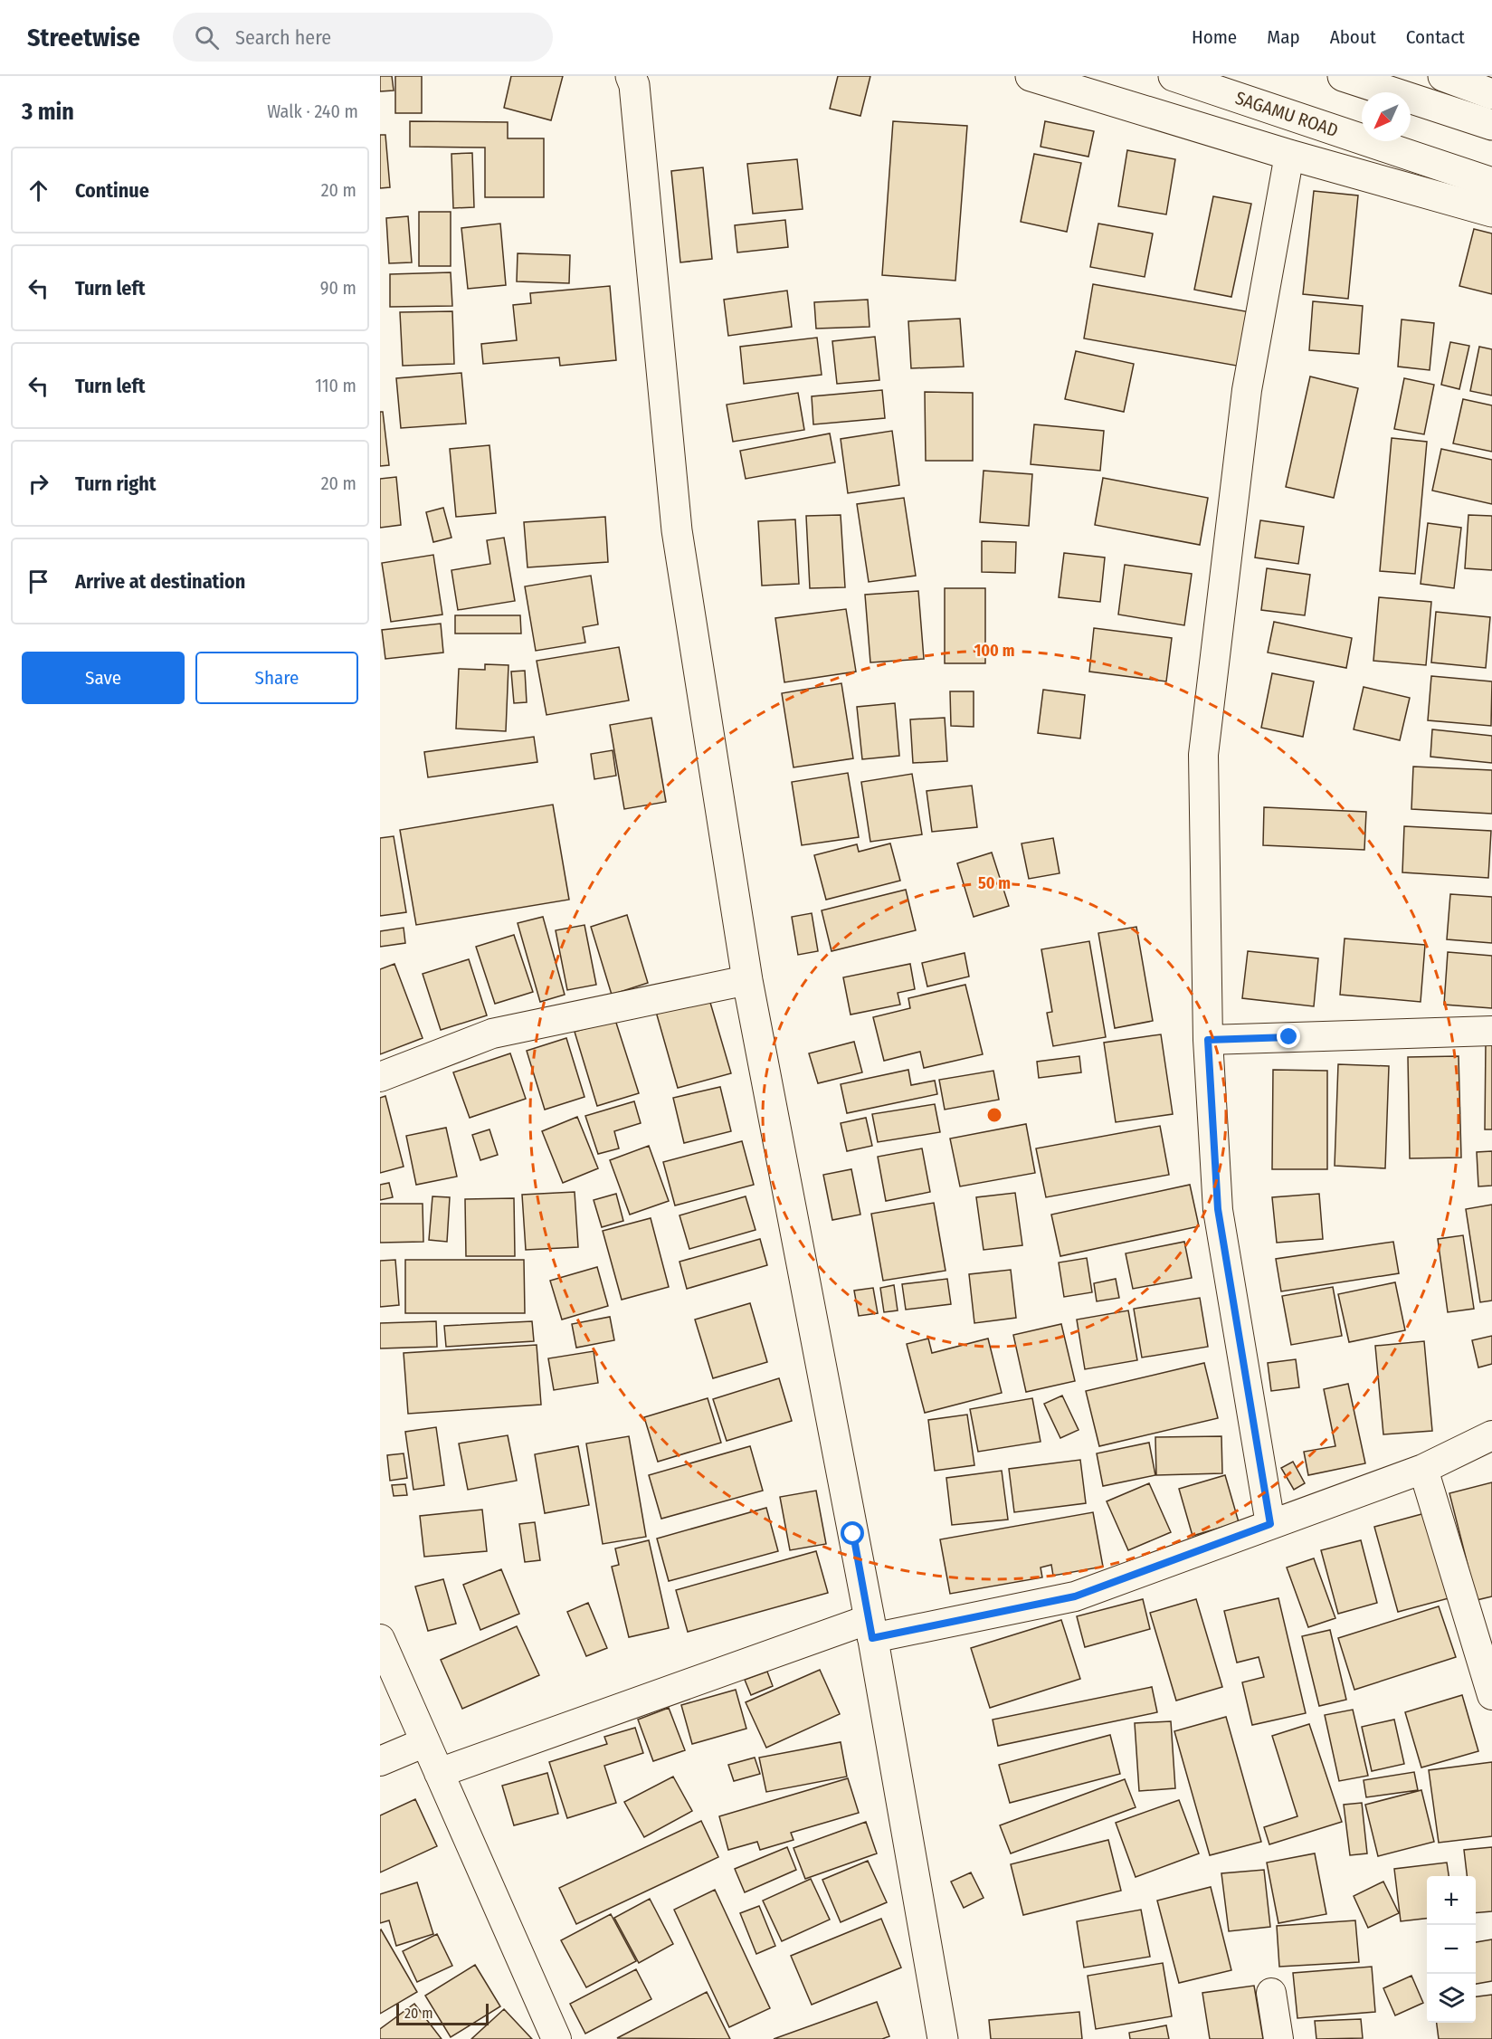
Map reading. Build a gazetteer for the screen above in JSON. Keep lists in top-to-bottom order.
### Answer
{
  "streets": {
    "main road": ["SAGAMU ROAD"]
  },
  "scale_bar": "20 m",
  "north": "bottom left",
  "page": {
    "header": "Streetwise",
    "search": "Search here",
    "nav": [
      "Home",
      "Map",
      "About",
      "Contact"
    ],
    "heading": ["3 min", "Walk · 240 m"],
    "list": [
      ["Continue", "20 m"],
      ["Turn left", "90 m"],
      ["Turn left", "110 m"],
      ["Turn right", "20 m"],
      "Arrive at destination"
    ],
    "buttons": ["Save", "Share"],
    "map_buttons": ["+", "−"],
    "scale": "20 m"
  },
  "rings": ["100 m", "50 m"]
}
